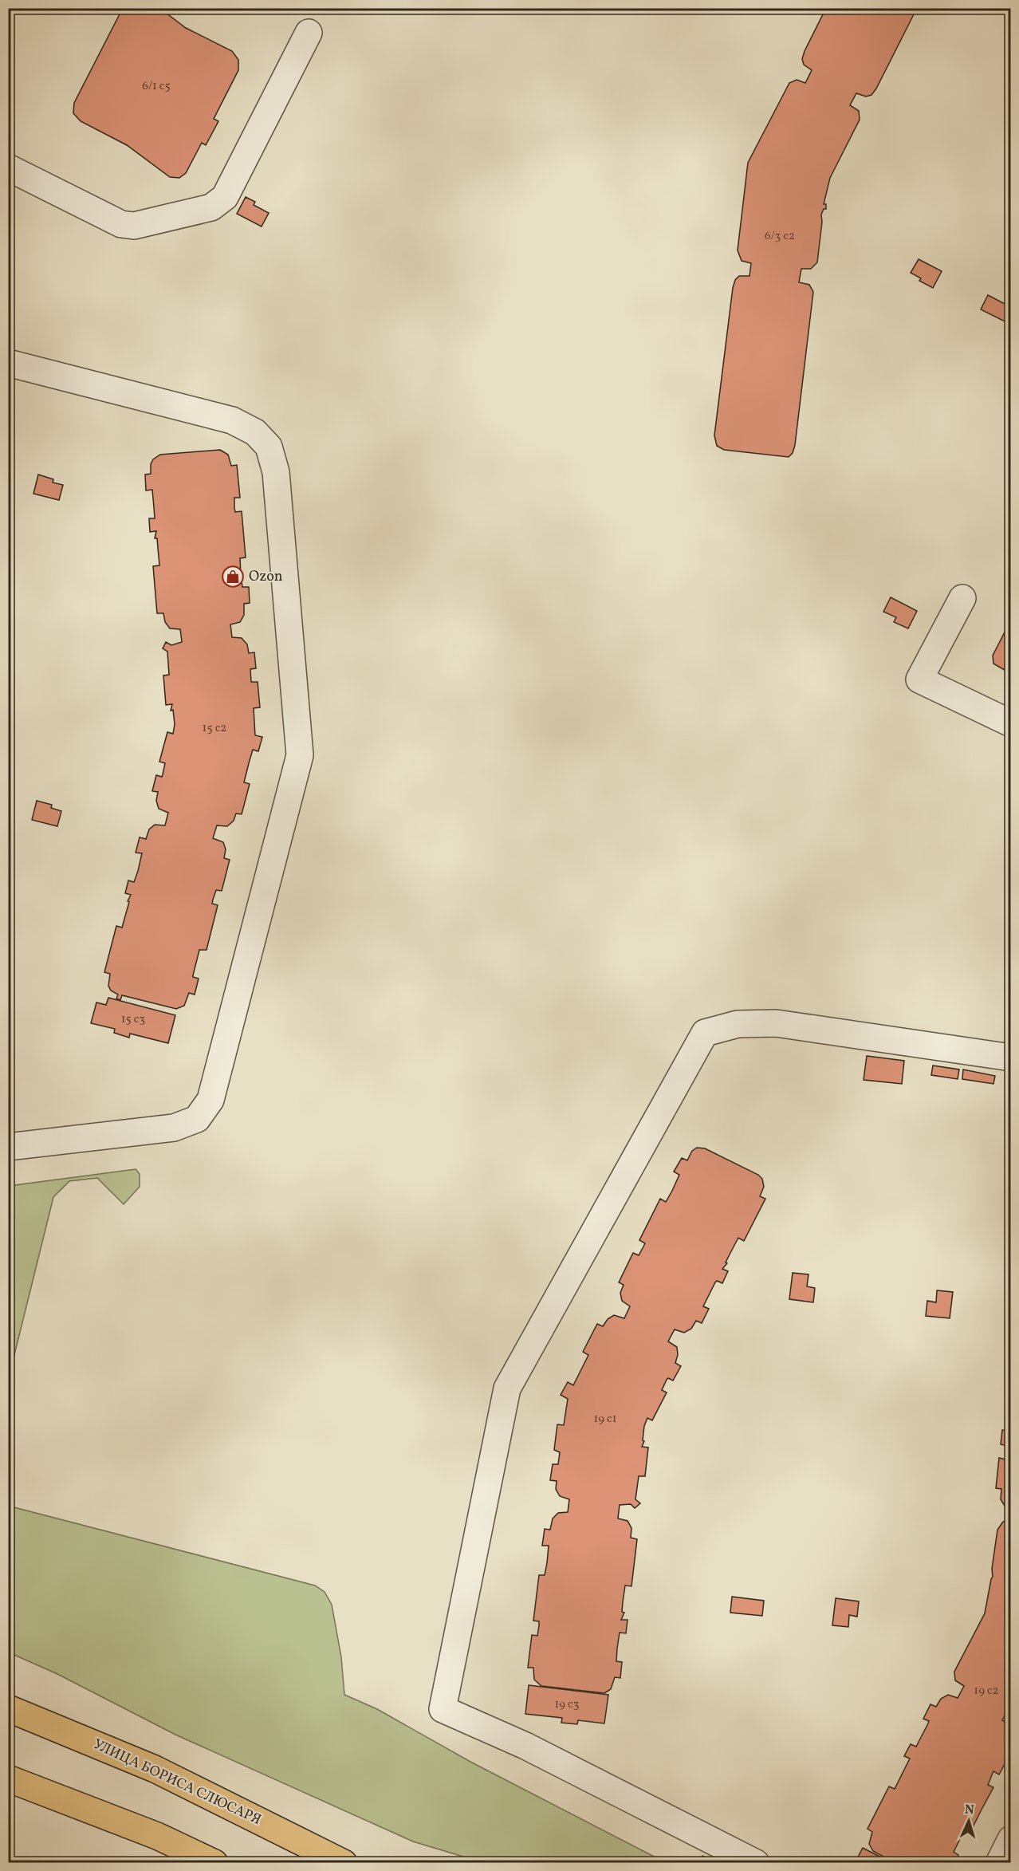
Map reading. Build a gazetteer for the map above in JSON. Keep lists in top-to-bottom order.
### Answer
{
  "streets": {
    "main road": ["УЛИЦА БОРИСА СЛЮСАРЯ"]
  },
  "places": {
    "shop": ["Ozon"]
  },
  "house_numbers": [
    "6/1 с5",
    "6/3 с2",
    "15 с2",
    "15 с3",
    "19 с1",
    "19 с2",
    "19 с3"
  ],
  "north": "top"
}
